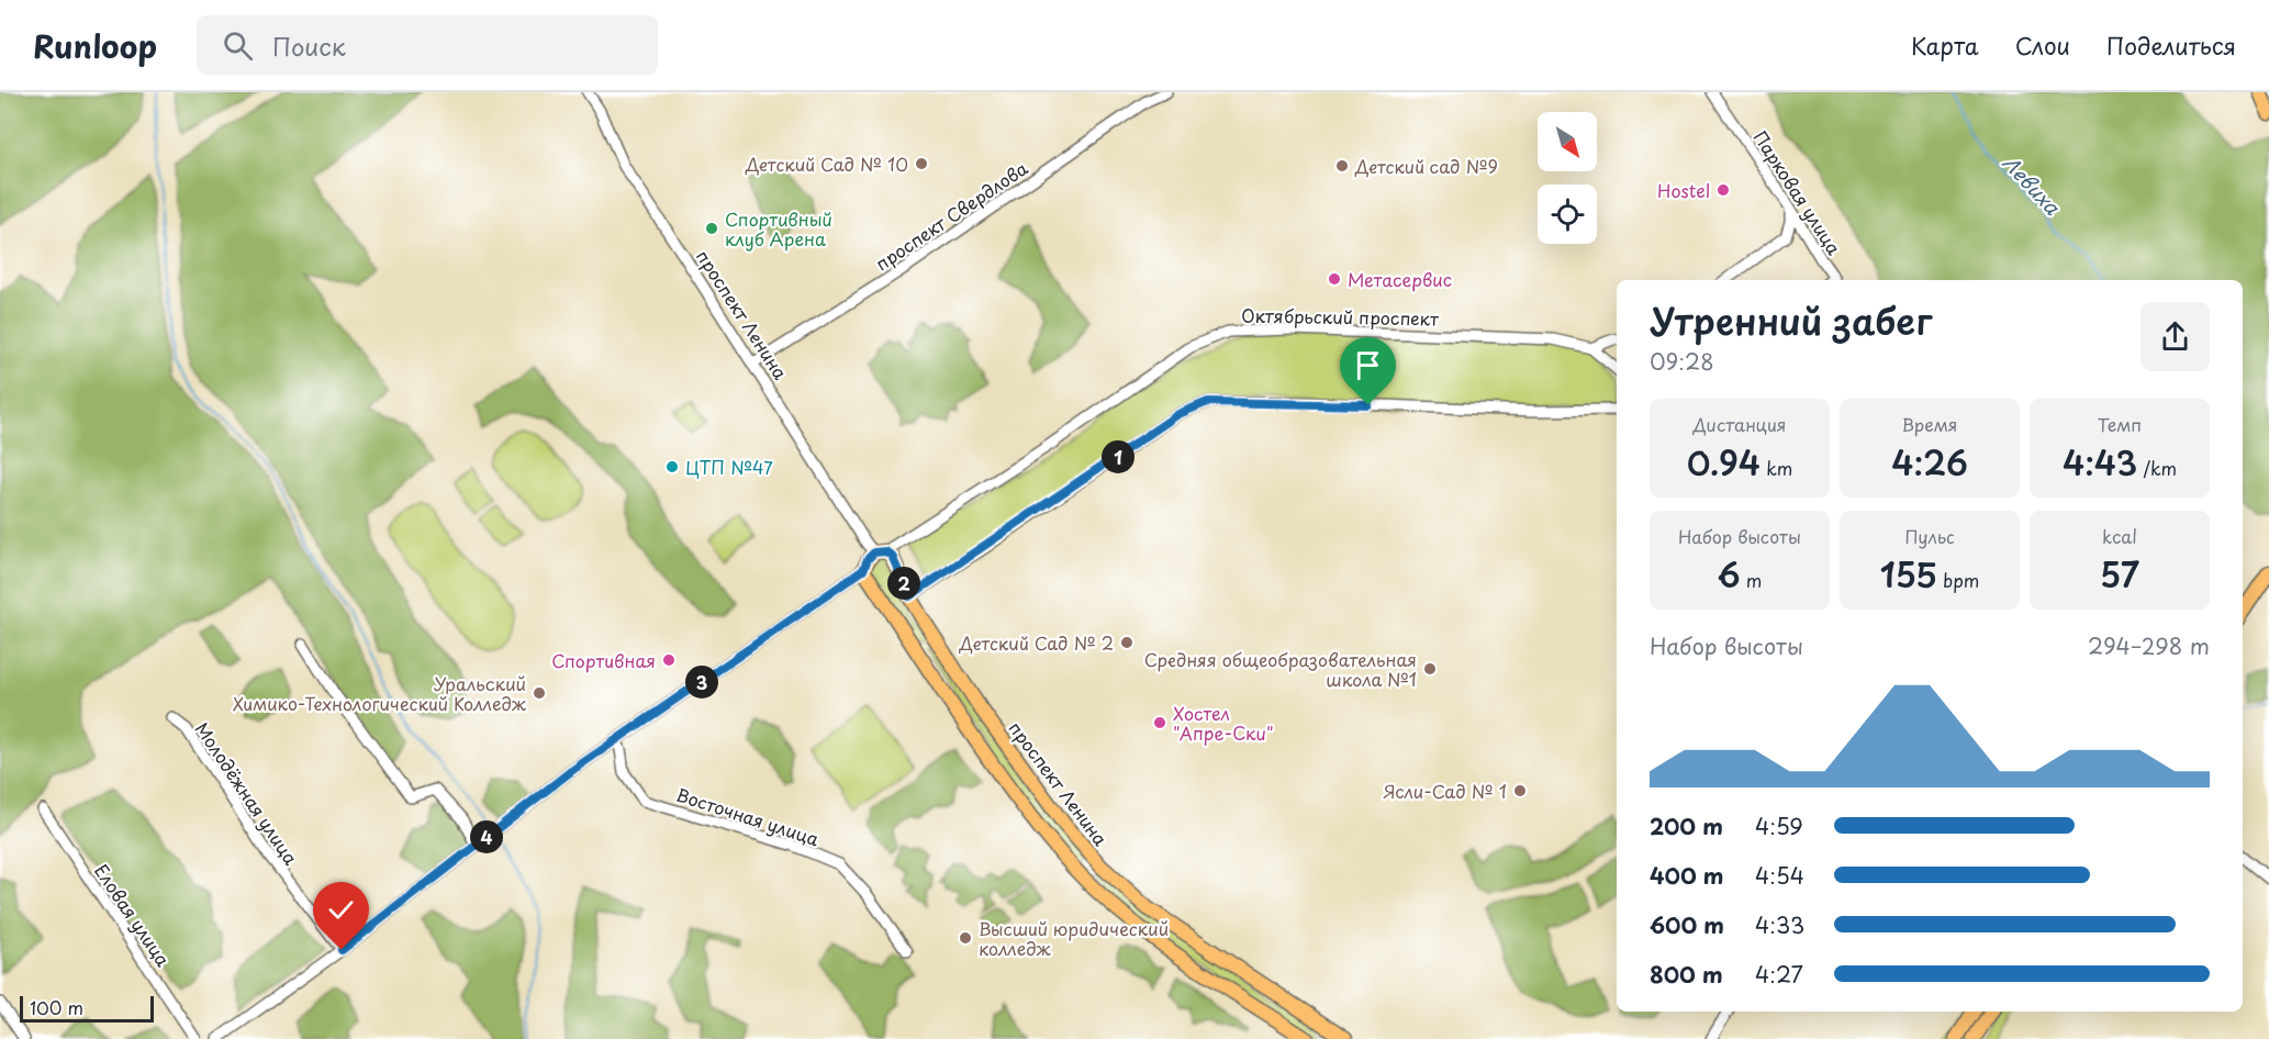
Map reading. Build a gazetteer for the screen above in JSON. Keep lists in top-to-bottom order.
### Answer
{
  "streets": {
    "main road": ["проспект Ленина"],
    "street": [
      "Парковая улица",
      "проспект Свердлова",
      "Октябрьский проспект",
      "Молодёжная улица",
      "Восточная улица",
      "Еловая улица"
    ]
  },
  "crossings": [
    ["проспект Свердлова", "проспект Ленина"],
    ["проспект Ленина", "Октябрьский проспект"]
  ],
  "water": ["Левиха"],
  "places": [
    "Детский Сад № 10",
    "Детский сад №9",
    "Hostel",
    "Спортивный клуб Арена",
    "Метасервис",
    "ЦТП №47",
    "Детский Сад № 2",
    "Спортивная",
    "Средняя общеобразовательная школа №1",
    "Уральский Химико-Технологический Колледж",
    "Хостел \"Апре-Ски\"",
    "Ясли-Сад № 1",
    "Высший юридический колледж"
  ],
  "scale_bar": "100 m",
  "north": "bottom right",
  "page": {
    "header": "Runloop",
    "search": "Поиск",
    "nav": ["Карта", "Слои", "Поделиться"],
    "heading": ["Утренний забег", "09:28"],
    "stats": [
      ["Дистанция", "0.94 km"],
      ["Время", "4:26"],
      ["Темп", "4:43 /km"],
      ["Набор высоты", "6 m"],
      ["Пульс", "155 bpm"],
      ["kcal", "57"]
    ],
    "pins": [
      "1",
      "2",
      "3",
      "4"
    ],
    "chart": ["Набор высоты", "294–298 m"],
    "list": [
      {
        "name": "200 m",
        "note": "4:59"
      },
      {
        "name": "400 m",
        "note": "4:54"
      },
      {
        "name": "600 m",
        "note": "4:33"
      },
      {
        "name": "800 m",
        "note": "4:27"
      }
    ],
    "scale": "100 m"
  }
}
